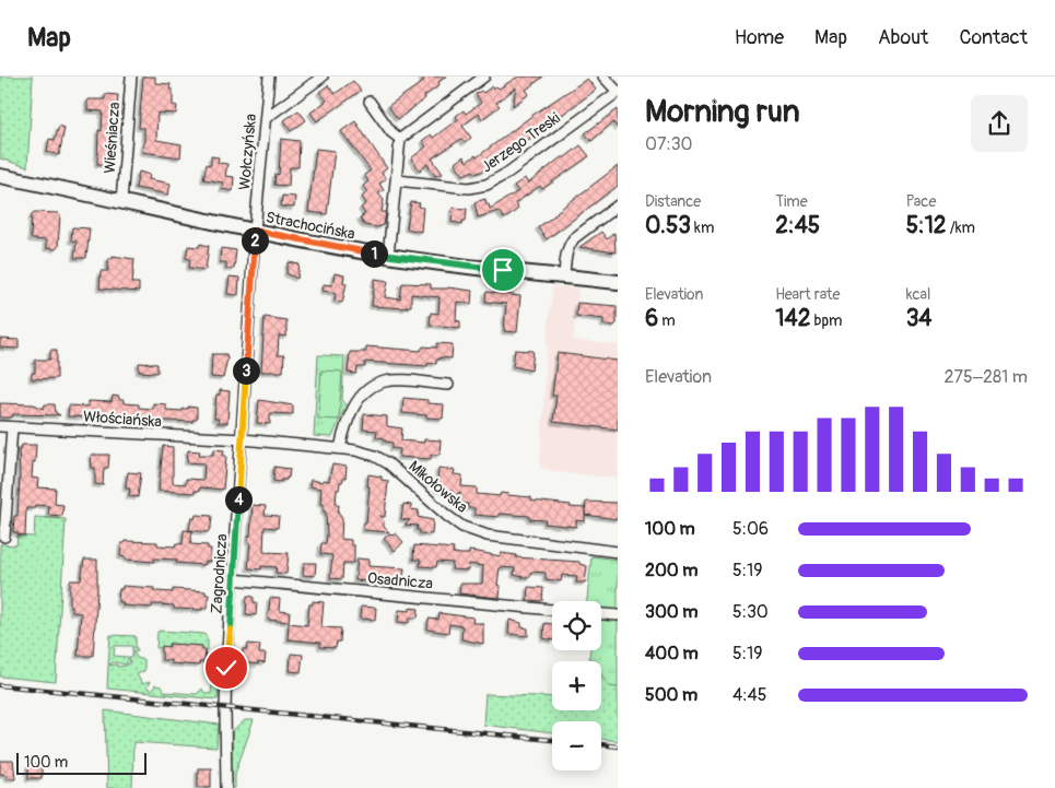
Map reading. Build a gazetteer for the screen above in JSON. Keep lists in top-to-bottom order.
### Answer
{
  "streets": {
    "main road": ["Strachocińska"],
    "street": [
      "Wieśniacza",
      "Jerzego Treski",
      "Wołczyńska",
      "Włościańska",
      "Mikołowska",
      "Zagrodnicza",
      "Osadnicza"
    ]
  },
  "crossings": [
    ["Wieśniacza", "Strachocińska"],
    ["Wołczyńska", "Strachocińska"],
    ["Wołczyńska", "Zagrodnicza"],
    ["Strachocińska", "Zagrodnicza"],
    ["Włościańska", "Mikołowska"],
    ["Włościańska", "Zagrodnicza"],
    ["Mikołowska", "Zagrodnicza"],
    ["Zagrodnicza", "Osadnicza"]
  ],
  "scale_bar": "100 m",
  "page": {
    "header": "Map",
    "nav": [
      "Home",
      "Map",
      "About",
      "Contact"
    ],
    "heading": ["Morning run", "07:30"],
    "stats": [
      ["Distance", "0.53 km"],
      ["Time", "2:45"],
      ["Pace", "5:12 /km"],
      ["Elevation", "6 m"],
      ["Heart rate", "142 bpm"],
      ["kcal", "34"]
    ],
    "pins": [
      "2",
      "1",
      "3",
      "4"
    ],
    "chart": ["Elevation", "275–281 m"],
    "list": [
      {
        "name": "100 m",
        "note": "5:06"
      },
      {
        "name": "200 m",
        "note": "5:19"
      },
      {
        "name": "300 m",
        "note": "5:30"
      },
      {
        "name": "400 m",
        "note": "5:19"
      },
      {
        "name": "500 m",
        "note": "4:45"
      }
    ],
    "map_buttons": ["+", "−"],
    "scale": "100 m"
  }
}
